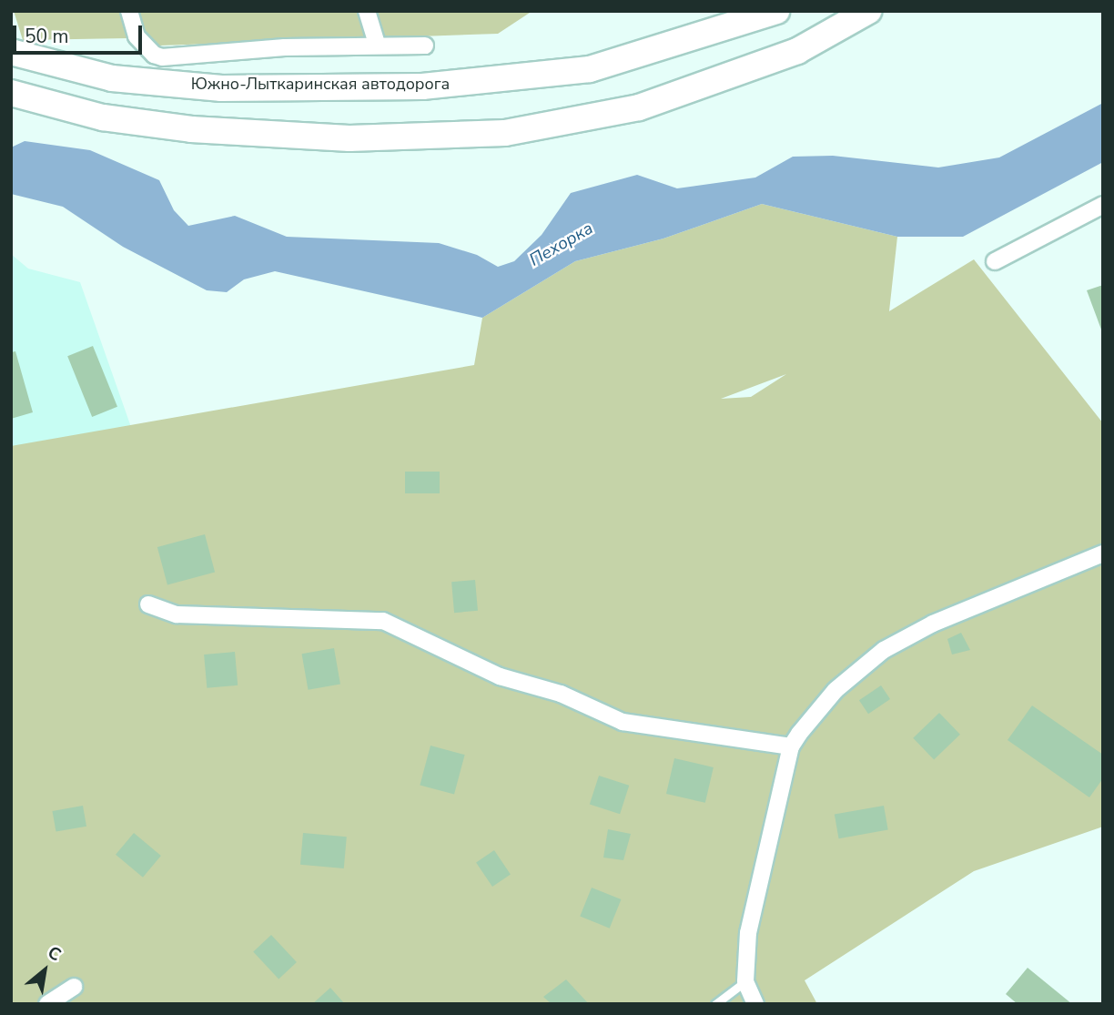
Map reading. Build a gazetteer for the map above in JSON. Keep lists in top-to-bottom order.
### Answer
{
  "streets": {
    "main road": ["Южно-Лыткаринская автодорога"]
  },
  "water": ["Пехорка"],
  "scale_bar": "50 m",
  "north": "top right"
}
